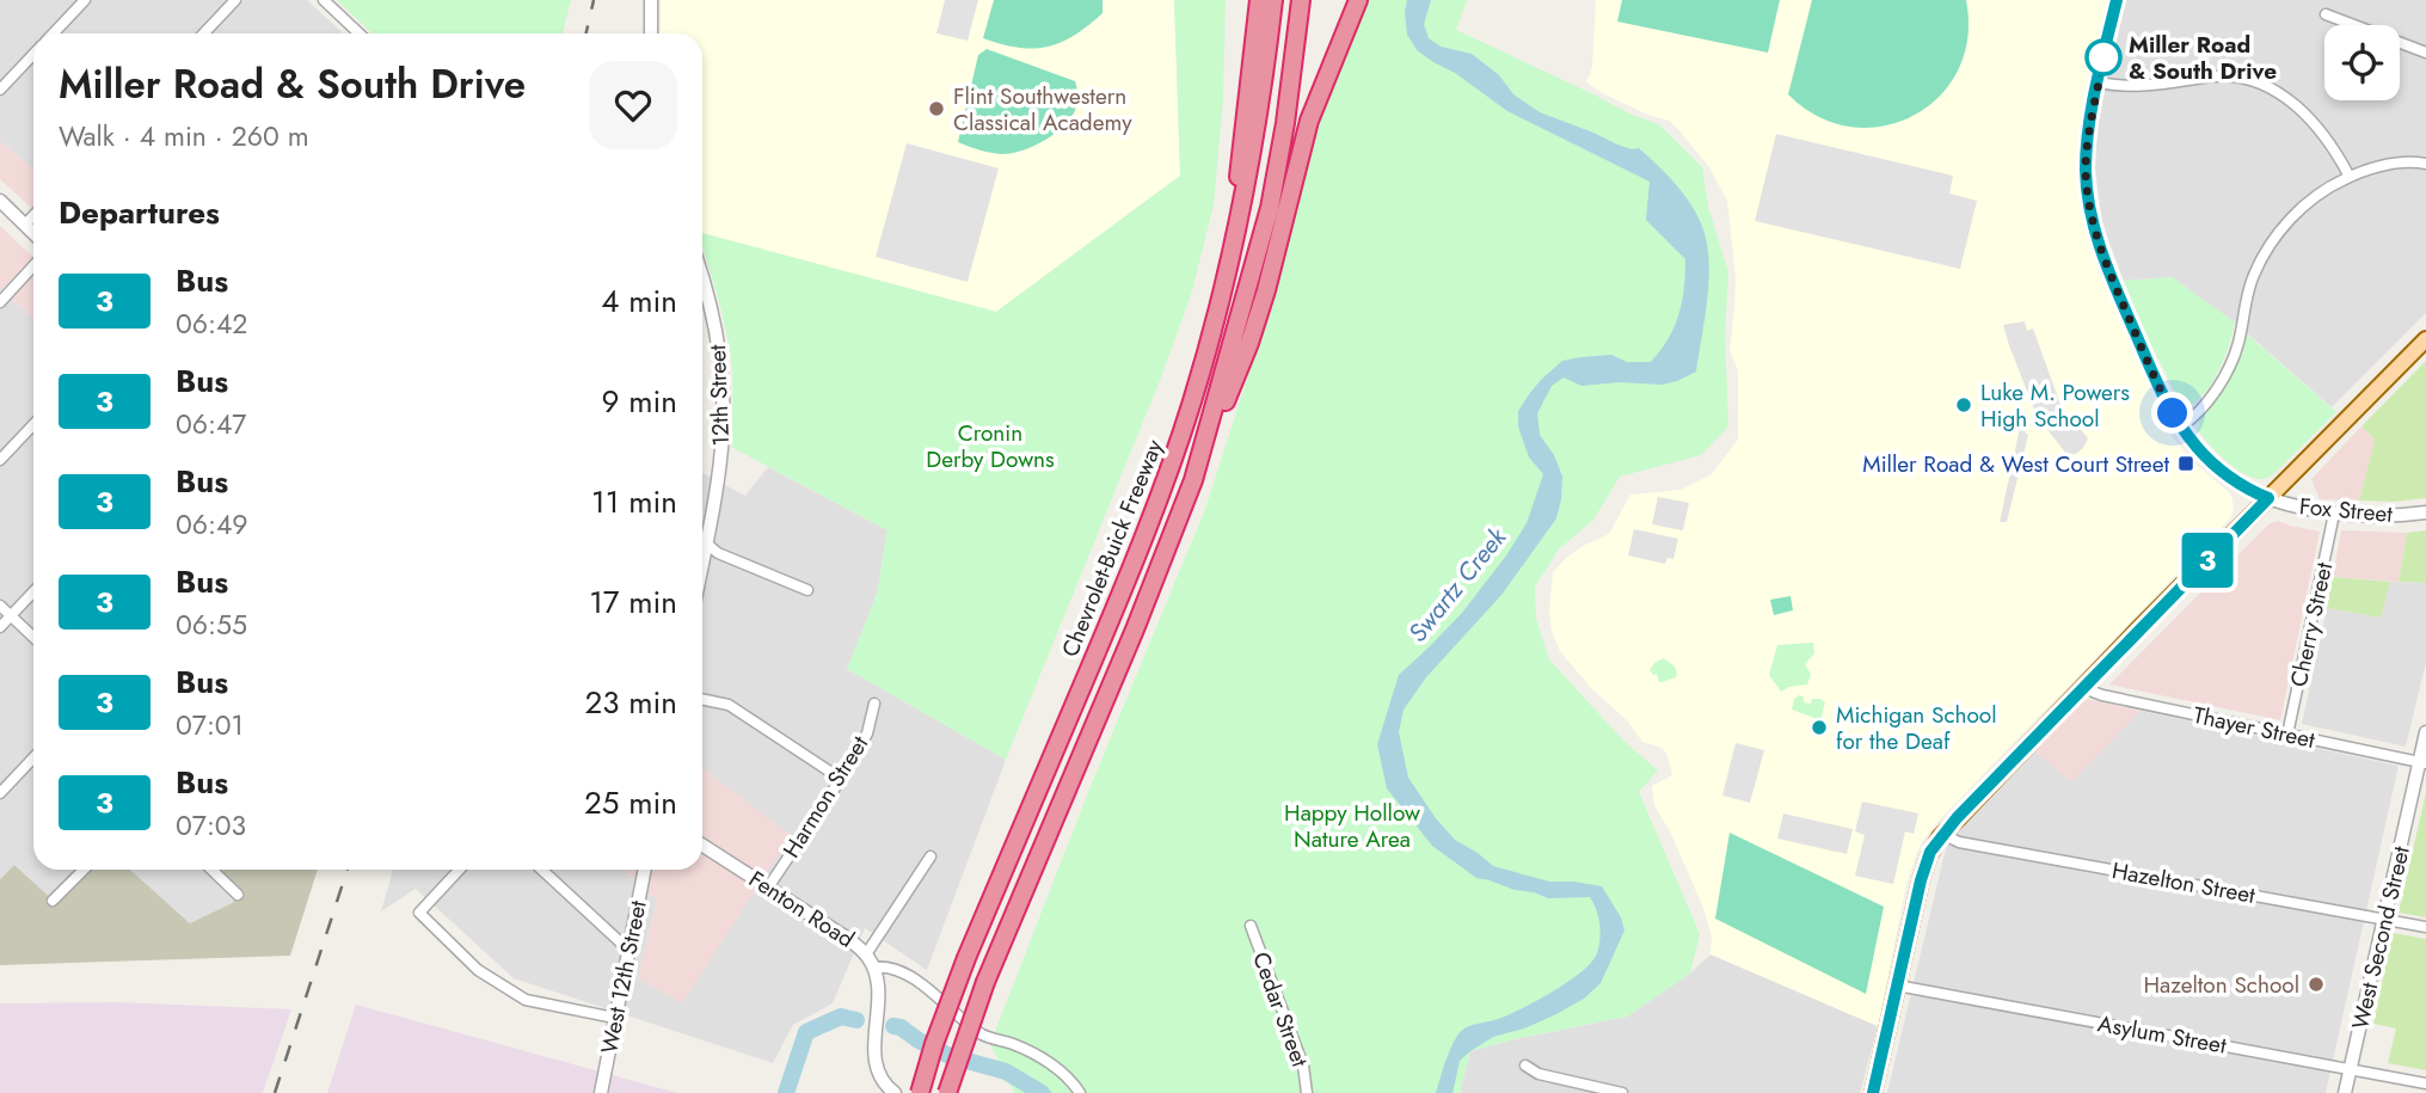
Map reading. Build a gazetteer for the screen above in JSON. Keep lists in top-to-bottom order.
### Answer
{
  "streets": {
    "highway": ["Chevrolet-Buick Freeway"],
    "street": [
      "12th Street",
      "Fox Street",
      "Cherry Street",
      "Thayer Street",
      "Harmon Street",
      "Hazelton Street",
      "Fenton Road",
      "West Second Street",
      "West 12th Street",
      "Cedar Street",
      "Asylum Street"
    ]
  },
  "crossings": [
    ["Fox Street", "Cherry Street"],
    ["Cherry Street", "Thayer Street"],
    ["Thayer Street", "West Second Street"],
    ["Harmon Street", "Fenton Road"],
    ["Hazelton Street", "West Second Street"],
    ["West Second Street", "Asylum Street"]
  ],
  "water": ["Swartz Creek"],
  "parks": ["Cronin Derby Downs", "Happy Hollow Nature Area"],
  "places": {
    "other": [
      "Miller Road & South Drive",
      "Flint Southwestern Classical Academy",
      "Luke M. Powers High School",
      "Michigan School for the Deaf",
      "Hazelton School"
    ],
    "transit": ["Miller Road & West Court Street"]
  },
  "lines": ["bus line 3"],
  "page": {
    "on_map": "3",
    "heading": [
      ["Miller Road & South Drive", "Walk · 4 min · 260 m"],
      "Departures"
    ],
    "list": [
      {
        "mark": "3",
        "name": "Bus",
        "note": "06:42",
        "value": "4 min"
      },
      {
        "mark": "3",
        "name": "Bus",
        "note": "06:47",
        "value": "9 min"
      },
      {
        "mark": "3",
        "name": "Bus",
        "note": "06:49",
        "value": "11 min"
      },
      {
        "mark": "3",
        "name": "Bus",
        "note": "06:55",
        "value": "17 min"
      },
      {
        "mark": "3",
        "name": "Bus",
        "note": "07:01",
        "value": "23 min"
      },
      {
        "mark": "3",
        "name": "Bus",
        "note": "07:03",
        "value": "25 min"
      }
    ]
  }
}
